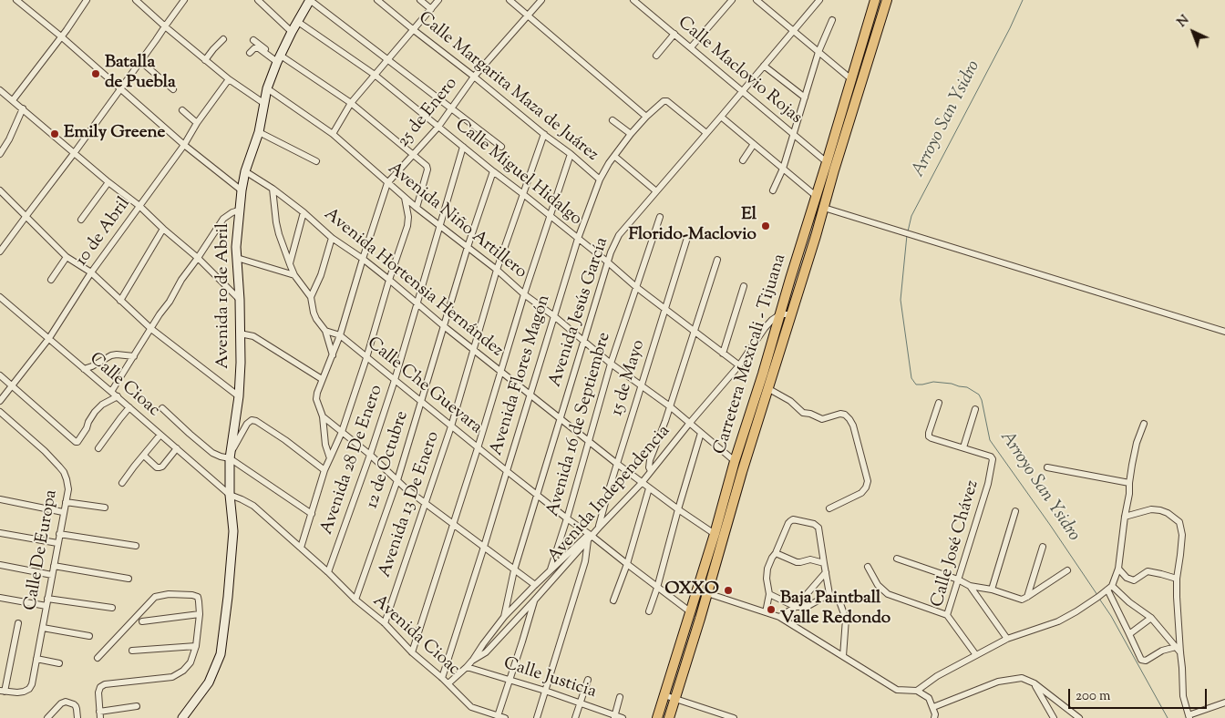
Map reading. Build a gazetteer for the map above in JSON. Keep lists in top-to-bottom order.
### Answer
{
  "streets": {
    "main road": ["Carretera Mexicali - Tijuana"],
    "street": [
      "Calle Maclovio Rojas",
      "Calle Margarita Maza de Juárez",
      "25 de Enero",
      "Calle Miguel Hidalgo",
      "Avenida Niño Artillero",
      "10 de Abril",
      "Avenida Hortensia Hernández",
      "Avenida 10 de Abril",
      "Avenida Jesús García",
      "Avenida Flores Magón",
      "15 de Mayo",
      "Calle Cioac",
      "Calle Che Guevara",
      "Avenida 16 de Septiembre",
      "Avenida 28 De Enero",
      "12 de Octubre",
      "Avenida Independencia",
      "Avenida 13 De Enero",
      "Calle José Chávez",
      "Calle De Europa",
      "Avenida Cioac",
      "Calle Justicia"
    ]
  },
  "crossings": [
    ["Calle Maclovio Rojas", "Avenida Jesús García"],
    ["Calle Maclovio Rojas", "Carretera Mexicali - Tijuana"],
    ["Calle Margarita Maza de Juárez", "25 de Enero"],
    ["Calle Margarita Maza de Juárez", "Avenida Jesús García"],
    ["Calle Margarita Maza de Juárez", "Avenida Flores Magón"],
    ["Calle Margarita Maza de Juárez", "Avenida 13 De Enero"],
    ["25 de Enero", "Calle Miguel Hidalgo"],
    ["25 de Enero", "Avenida Niño Artillero"],
    ["25 de Enero", "Avenida Hortensia Hernández"],
    ["25 de Enero", "Calle Che Guevara"],
    ["Calle Miguel Hidalgo", "Avenida 10 de Abril"],
    ["Calle Miguel Hidalgo", "Avenida Jesús García"],
    ["Calle Miguel Hidalgo", "Avenida Flores Magón"],
    ["Calle Miguel Hidalgo", "15 de Mayo"],
    ["Calle Miguel Hidalgo", "Avenida 16 de Septiembre"],
    ["Calle Miguel Hidalgo", "Avenida 28 De Enero"],
    ["Calle Miguel Hidalgo", "12 de Octubre"],
    ["Calle Miguel Hidalgo", "Avenida Independencia"],
    ["Calle Miguel Hidalgo", "Avenida 13 De Enero"],
    ["Avenida Niño Artillero", "Avenida 10 de Abril"],
    ["Avenida Niño Artillero", "Avenida Jesús García"],
    ["Avenida Niño Artillero", "Carretera Mexicali - Tijuana"],
    ["Avenida Niño Artillero", "Avenida Flores Magón"],
    ["Avenida Niño Artillero", "15 de Mayo"],
    ["Avenida Niño Artillero", "Avenida 16 de Septiembre"],
    ["Avenida Niño Artillero", "Avenida 28 De Enero"],
    ["Avenida Niño Artillero", "12 de Octubre"],
    ["Avenida Niño Artillero", "Avenida Independencia"],
    ["Avenida Niño Artillero", "Avenida 13 De Enero"],
    ["10 de Abril", "Calle Cioac"],
    ["Avenida Hortensia Hernández", "Avenida 10 de Abril"],
    ["Avenida Hortensia Hernández", "Avenida Jesús García"],
    ["Avenida Hortensia Hernández", "Carretera Mexicali - Tijuana"],
    ["Avenida Hortensia Hernández", "Avenida Flores Magón"],
    ["Avenida Hortensia Hernández", "15 de Mayo"],
    ["Avenida Hortensia Hernández", "Avenida 16 de Septiembre"],
    ["Avenida Hortensia Hernández", "Avenida 28 De Enero"],
    ["Avenida Hortensia Hernández", "12 de Octubre"],
    ["Avenida Hortensia Hernández", "Avenida Independencia"],
    ["Avenida Hortensia Hernández", "Avenida 13 De Enero"],
    ["Avenida 10 de Abril", "Calle Cioac"],
    ["Avenida 10 de Abril", "Avenida Cioac"],
    ["Avenida Jesús García", "Avenida Flores Magón"],
    ["Avenida Jesús García", "Calle Che Guevara"],
    ["Carretera Mexicali - Tijuana", "Calle Che Guevara"],
    ["Carretera Mexicali - Tijuana", "Avenida Independencia"],
    ["Avenida Flores Magón", "Calle Che Guevara"],
    ["Avenida Flores Magón", "Avenida Cioac"],
    ["15 de Mayo", "Avenida Independencia"],
    ["Calle Cioac", "Avenida Cioac"],
    ["Calle Che Guevara", "Avenida 16 de Septiembre"],
    ["Calle Che Guevara", "Avenida 28 De Enero"],
    ["Calle Che Guevara", "12 de Octubre"],
    ["Calle Che Guevara", "Avenida Independencia"],
    ["Calle Che Guevara", "Avenida 13 De Enero"],
    ["Avenida 28 De Enero", "Avenida Cioac"],
    ["12 de Octubre", "Avenida Cioac"],
    ["Avenida Independencia", "Avenida Cioac"],
    ["Avenida Independencia", "Calle Justicia"],
    ["Avenida 13 De Enero", "Avenida Cioac"]
  ],
  "water": ["Arroyo San Ysidro"],
  "places": [
    "Batalla de Puebla",
    "Emily Greene",
    "El Florido-Maclovio",
    "OXXO",
    "Baja Paintball Valle Redondo"
  ],
  "scale_bar": "200 m",
  "north": "top left"
}
